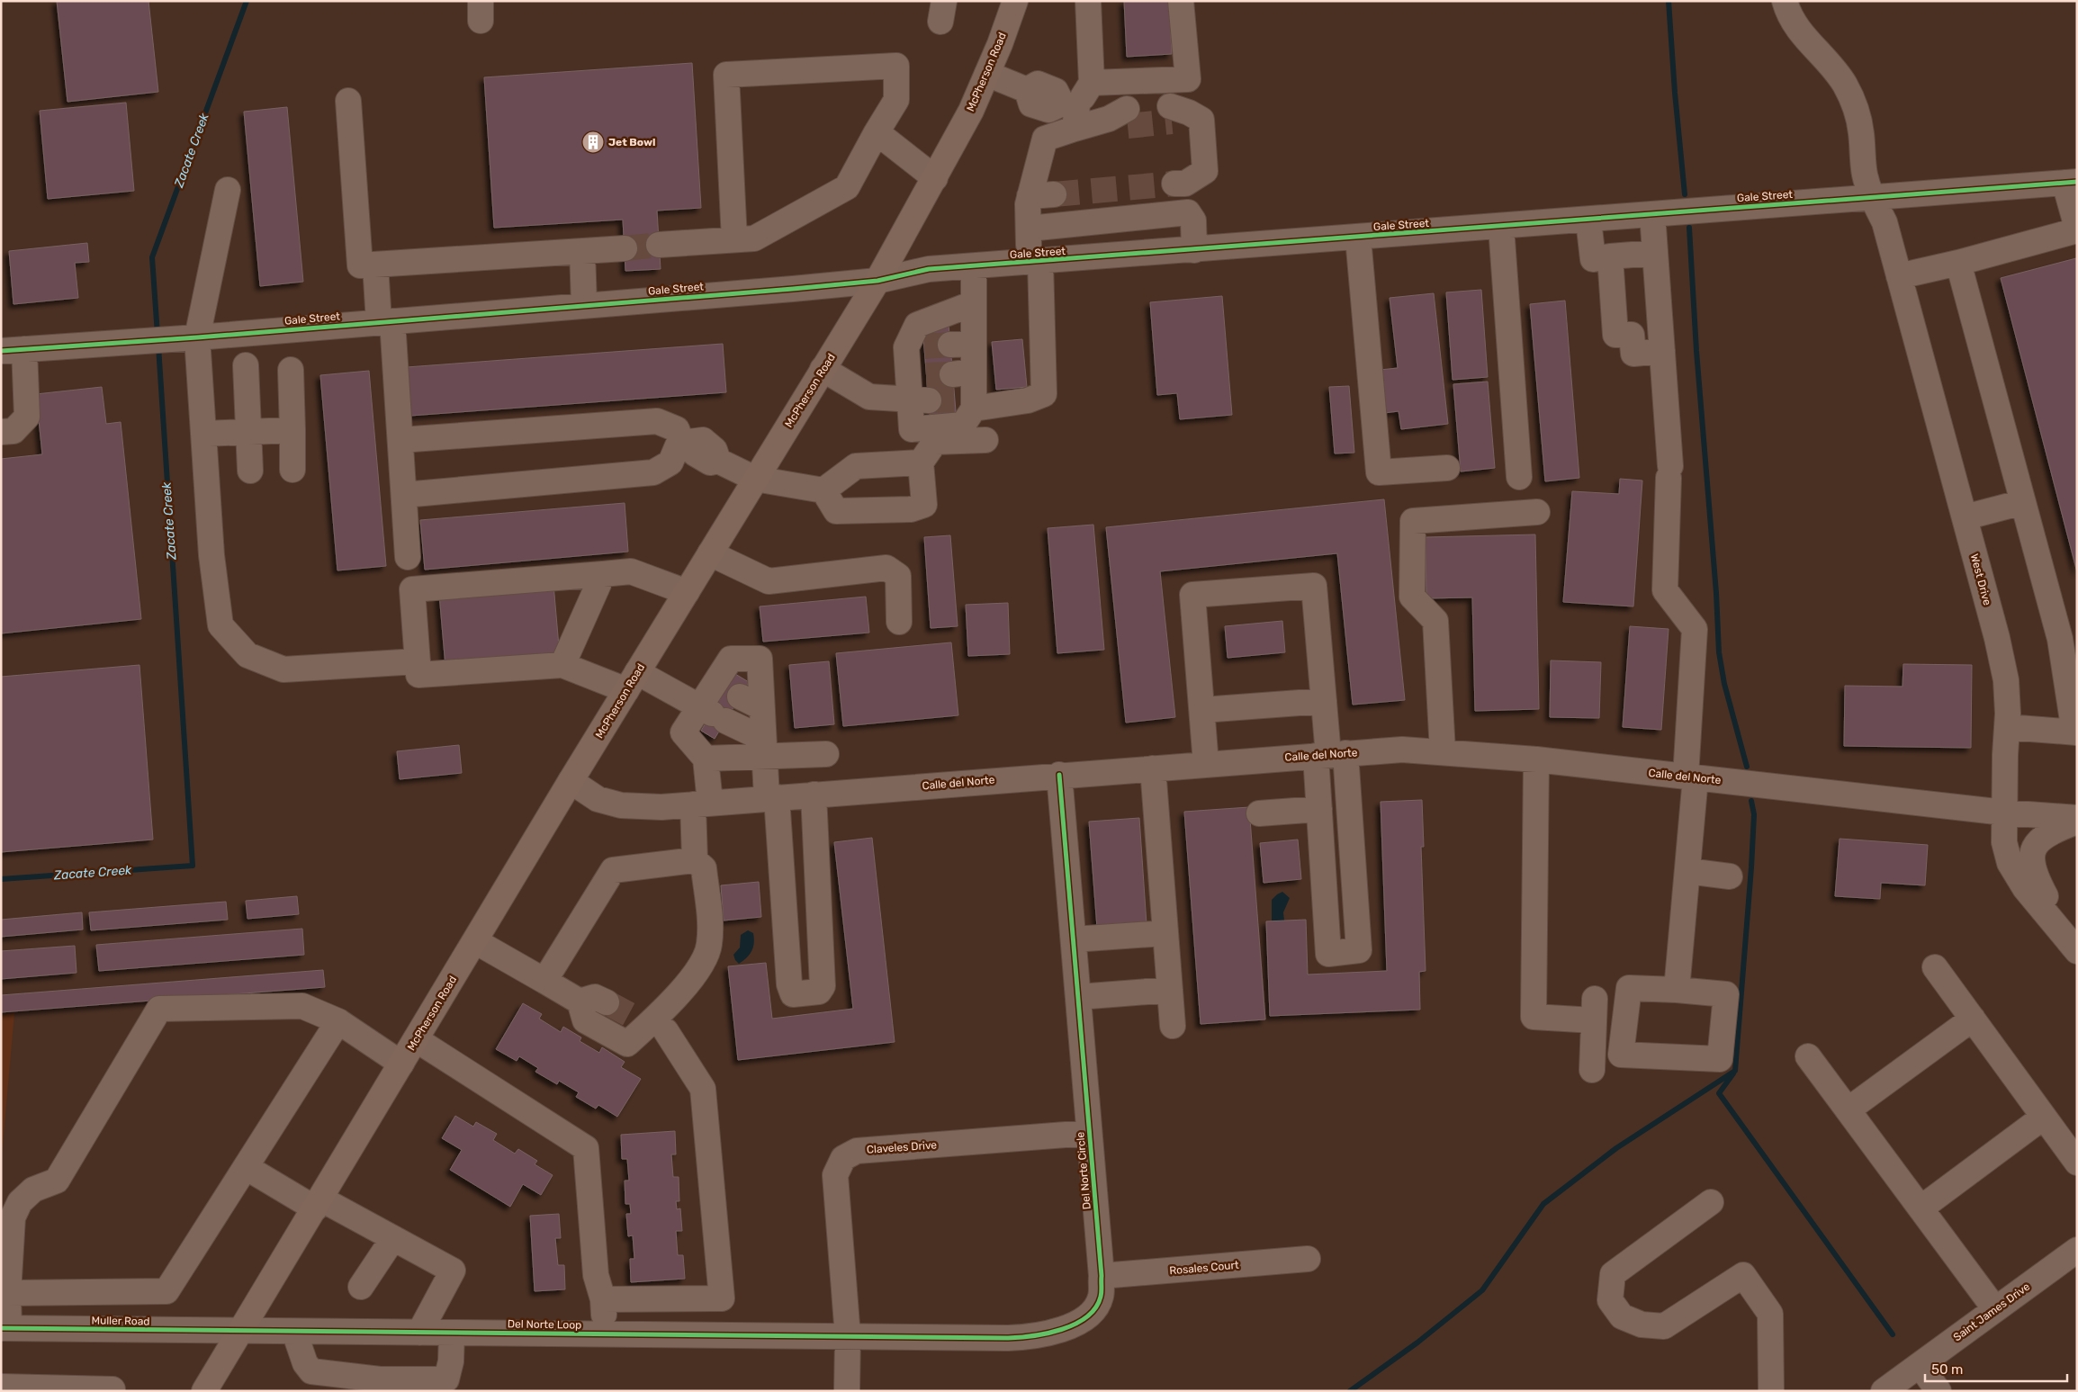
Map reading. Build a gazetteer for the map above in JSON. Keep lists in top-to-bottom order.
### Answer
{
  "streets": {
    "main road": ["McPherson Road"],
    "street": [
      "Gale Street",
      "West Drive",
      "Calle del Norte",
      "Claveles Drive",
      "Del Norte Circle",
      "Rosales Court",
      "Saint James Drive",
      "Muller Road",
      "Del Norte Loop"
    ]
  },
  "crossings": [
    ["McPherson Road", "Gale Street"],
    ["McPherson Road", "Calle del Norte"],
    ["McPherson Road", "Muller Road"],
    ["McPherson Road", "Del Norte Loop"],
    ["Gale Street", "West Drive"],
    ["West Drive", "Calle del Norte"],
    ["Calle del Norte", "Del Norte Circle"],
    ["Claveles Drive", "Del Norte Circle"],
    ["Claveles Drive", "Del Norte Loop"],
    ["Del Norte Circle", "Rosales Court"],
    ["Del Norte Circle", "Del Norte Loop"],
    ["Muller Road", "Del Norte Loop"]
  ],
  "water": ["Zacate Creek"],
  "places": {
    "building": ["Jet Bowl"]
  },
  "scale_bar": "50 m"
}
